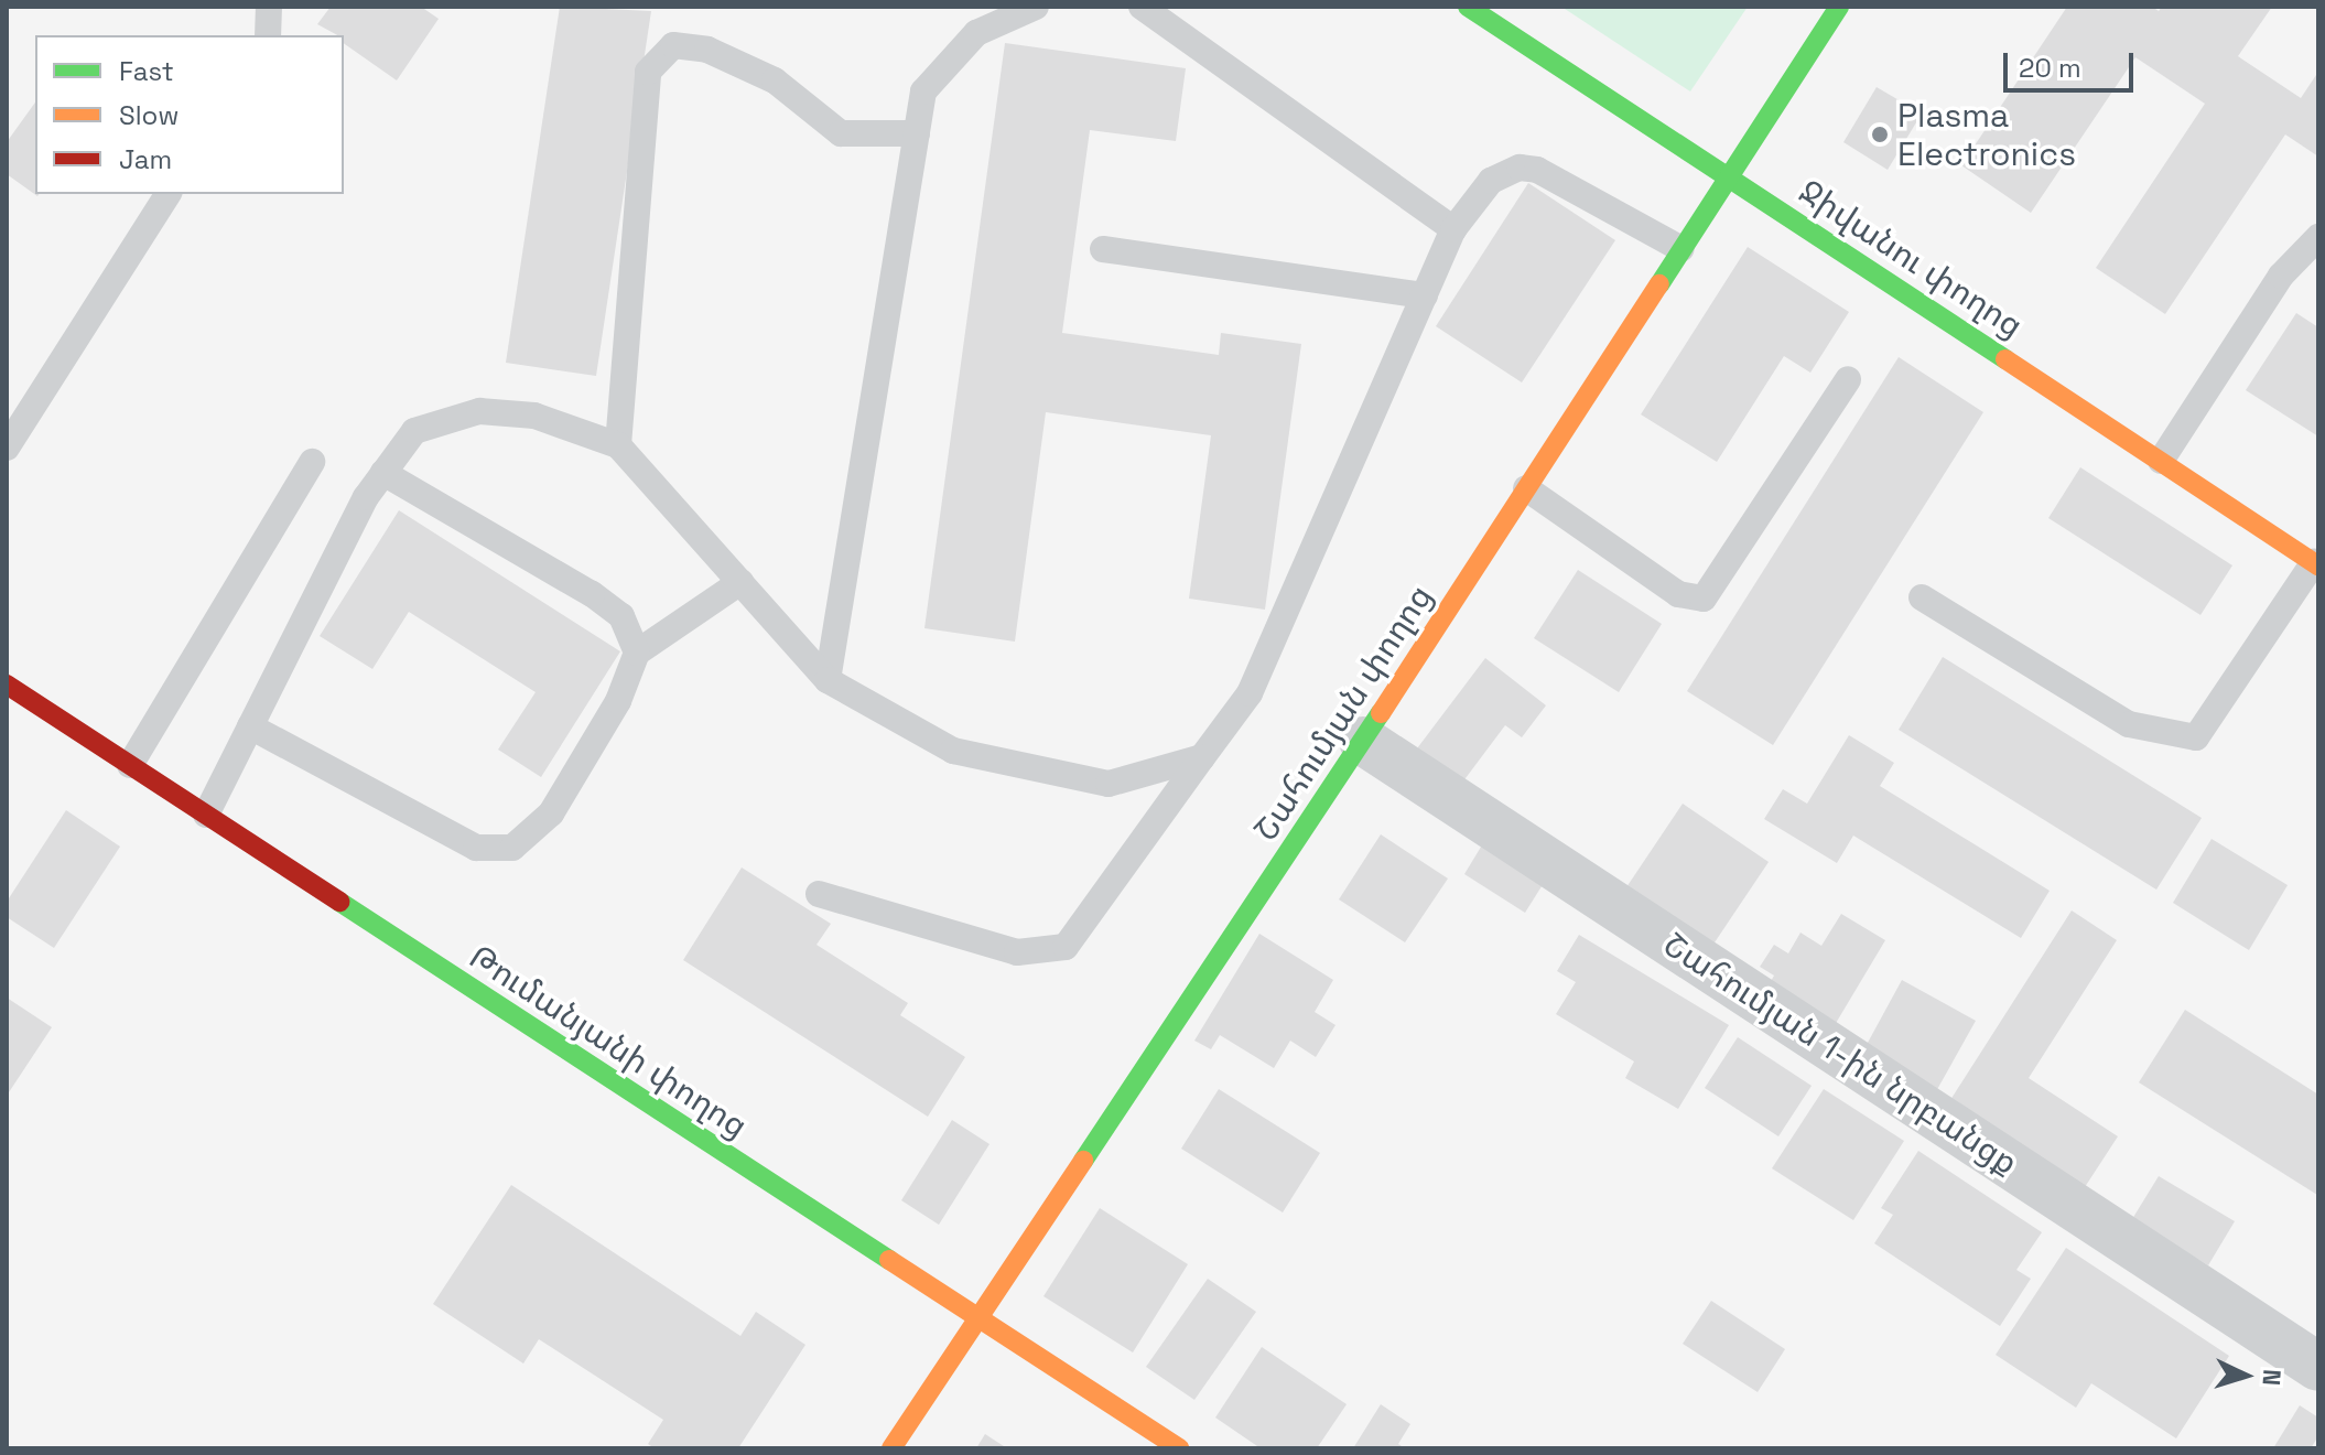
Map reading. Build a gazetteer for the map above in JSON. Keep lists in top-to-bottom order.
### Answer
{
  "streets": {
    "street": [
      "Ջիվանու փողոց",
      "Շահումյան փողոց",
      "Թումանյանի փողոց",
      "Շահումյան 1-ին նրբանցք"
    ]
  },
  "crossings": [
    ["Ջիվանու փողոց", "Շահումյան փողոց"],
    ["Շահումյան փողոց", "Թումանյանի փողոց"],
    ["Շահումյան փողոց", "Շահումյան 1-ին նրբանցք"]
  ],
  "places": ["Plasma Electronics"],
  "legend": ["Fast", "Slow", "Jam"],
  "scale_bar": "20 m",
  "north": "right"
}
